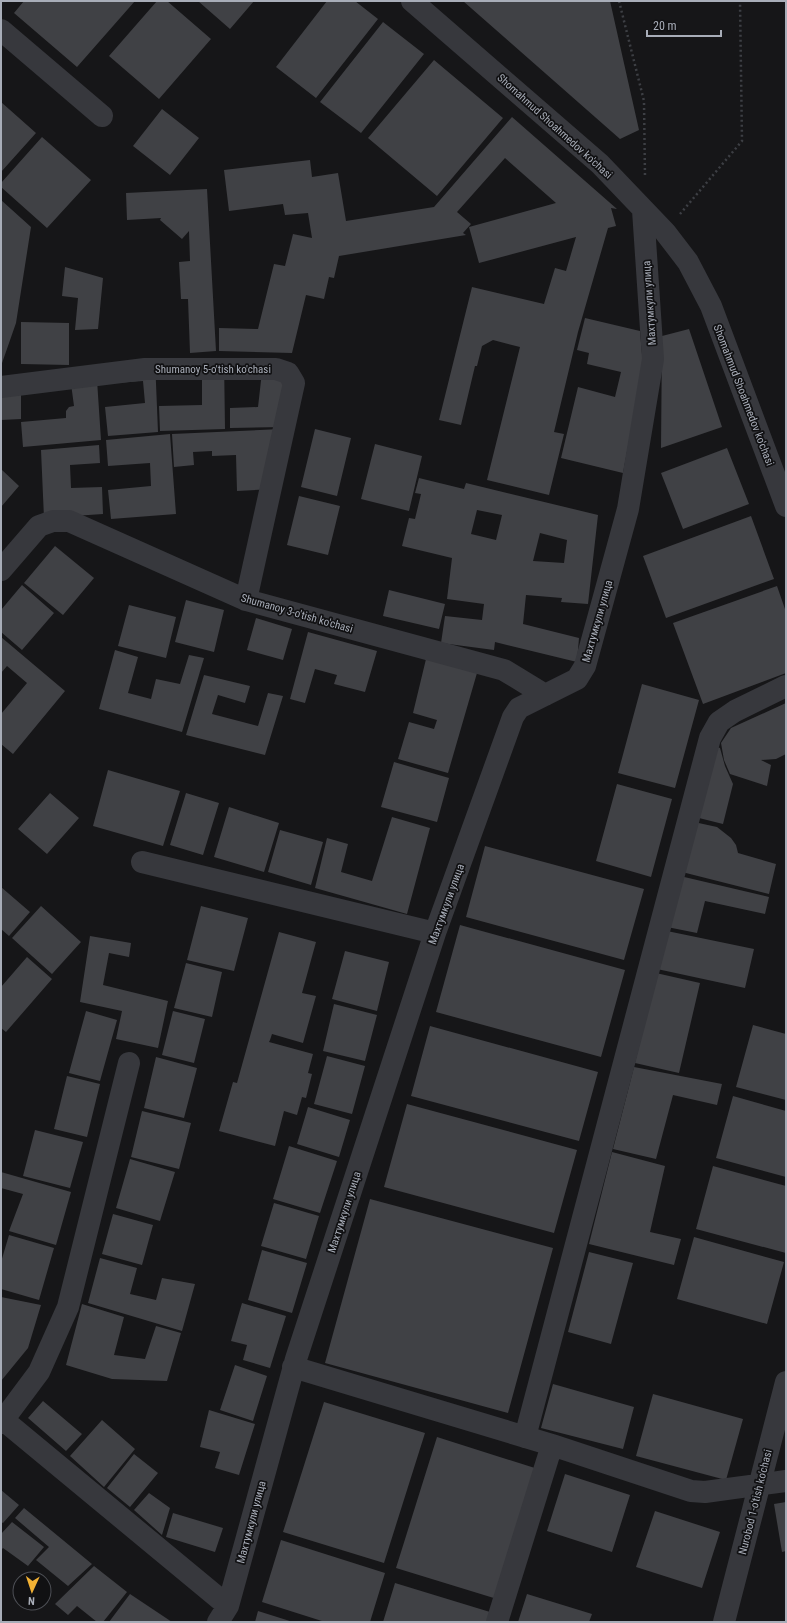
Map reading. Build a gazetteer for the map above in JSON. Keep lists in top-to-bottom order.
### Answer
{
  "streets": {
    "street": [
      "Shomahmud Shoahmedov ko'chasi",
      "Махтумкули улица",
      "Shumanoy 5-o'tish ko'chasi",
      "Shumanoy 3-o'tish ko'chasi",
      "Nurobod 1-o'tish ko'chasi"
    ]
  },
  "crossings": [
    ["Shomahmud Shoahmedov ko'chasi", "Махтумкули улица"],
    ["Махтумкули улица", "Shumanoy 3-o'tish ko'chasi"],
    ["Shumanoy 5-o'tish ko'chasi", "Shumanoy 3-o'tish ko'chasi"]
  ],
  "scale_bar": "20 m",
  "north": "bottom"
}
